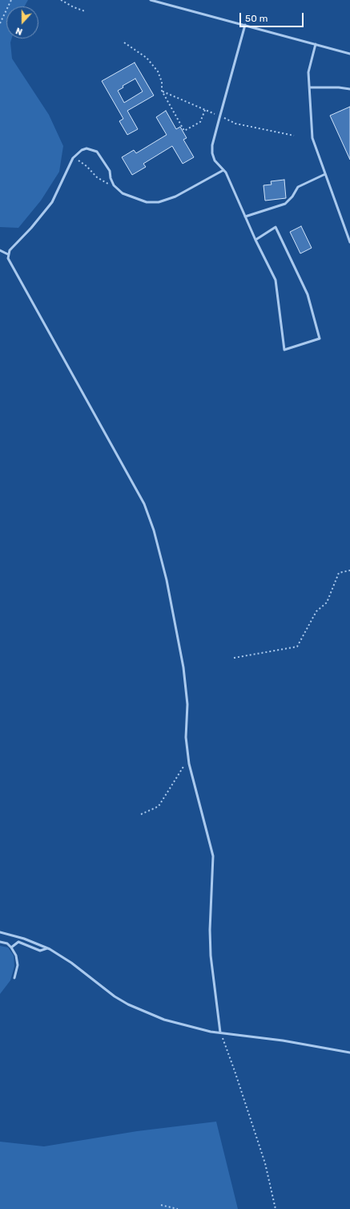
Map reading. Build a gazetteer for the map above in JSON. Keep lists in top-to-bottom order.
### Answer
{
  "scale_bar": "50 m",
  "north": "bottom"
}
